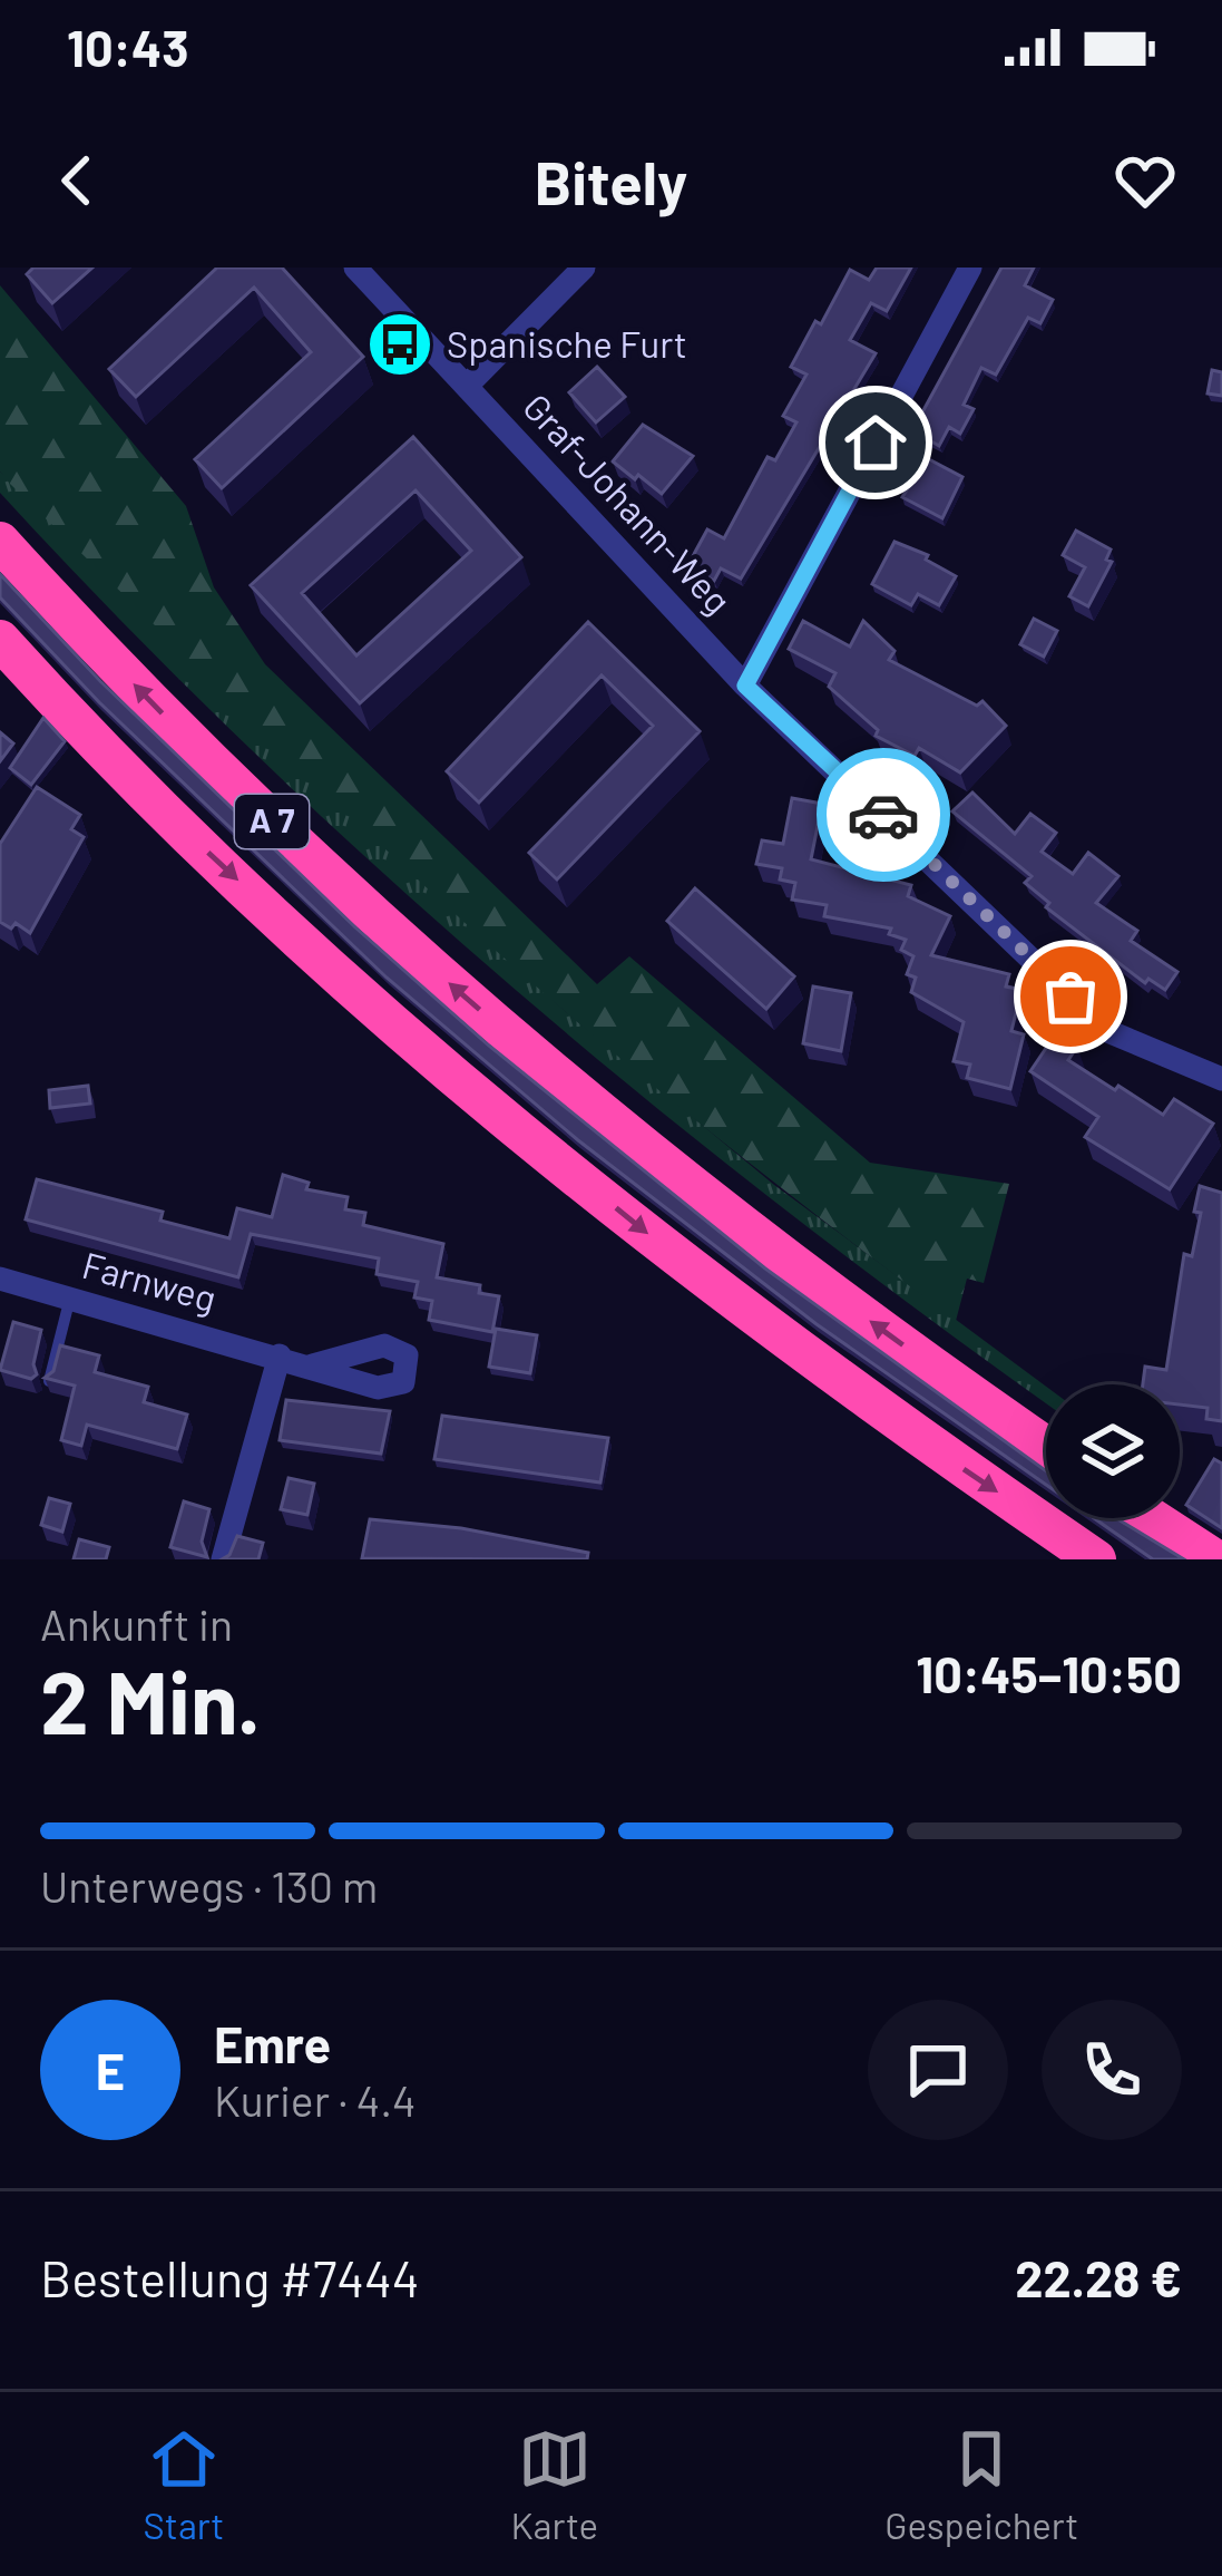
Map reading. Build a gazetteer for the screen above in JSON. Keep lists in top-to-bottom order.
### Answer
{
  "streets": {
    "highway": ["A 7"],
    "street": ["Graf-Johann-Weg", "Farnweg"]
  },
  "places": {
    "bus stop": ["Spanische Furt"]
  },
  "page": {
    "status": "10:43",
    "header": "Bitely",
    "heading": ["2 Min.", "Ankunft in", "10:45–10:50"],
    "panel": [
      "Emre",
      "Kurier · 4.4",
      "Bestellung #7444",
      "22.28 €"
    ],
    "bar": "Unterwegs · 130 m",
    "round": "E",
    "tabs": ["Start", "Karte", "Gespeichert"]
  }
}
